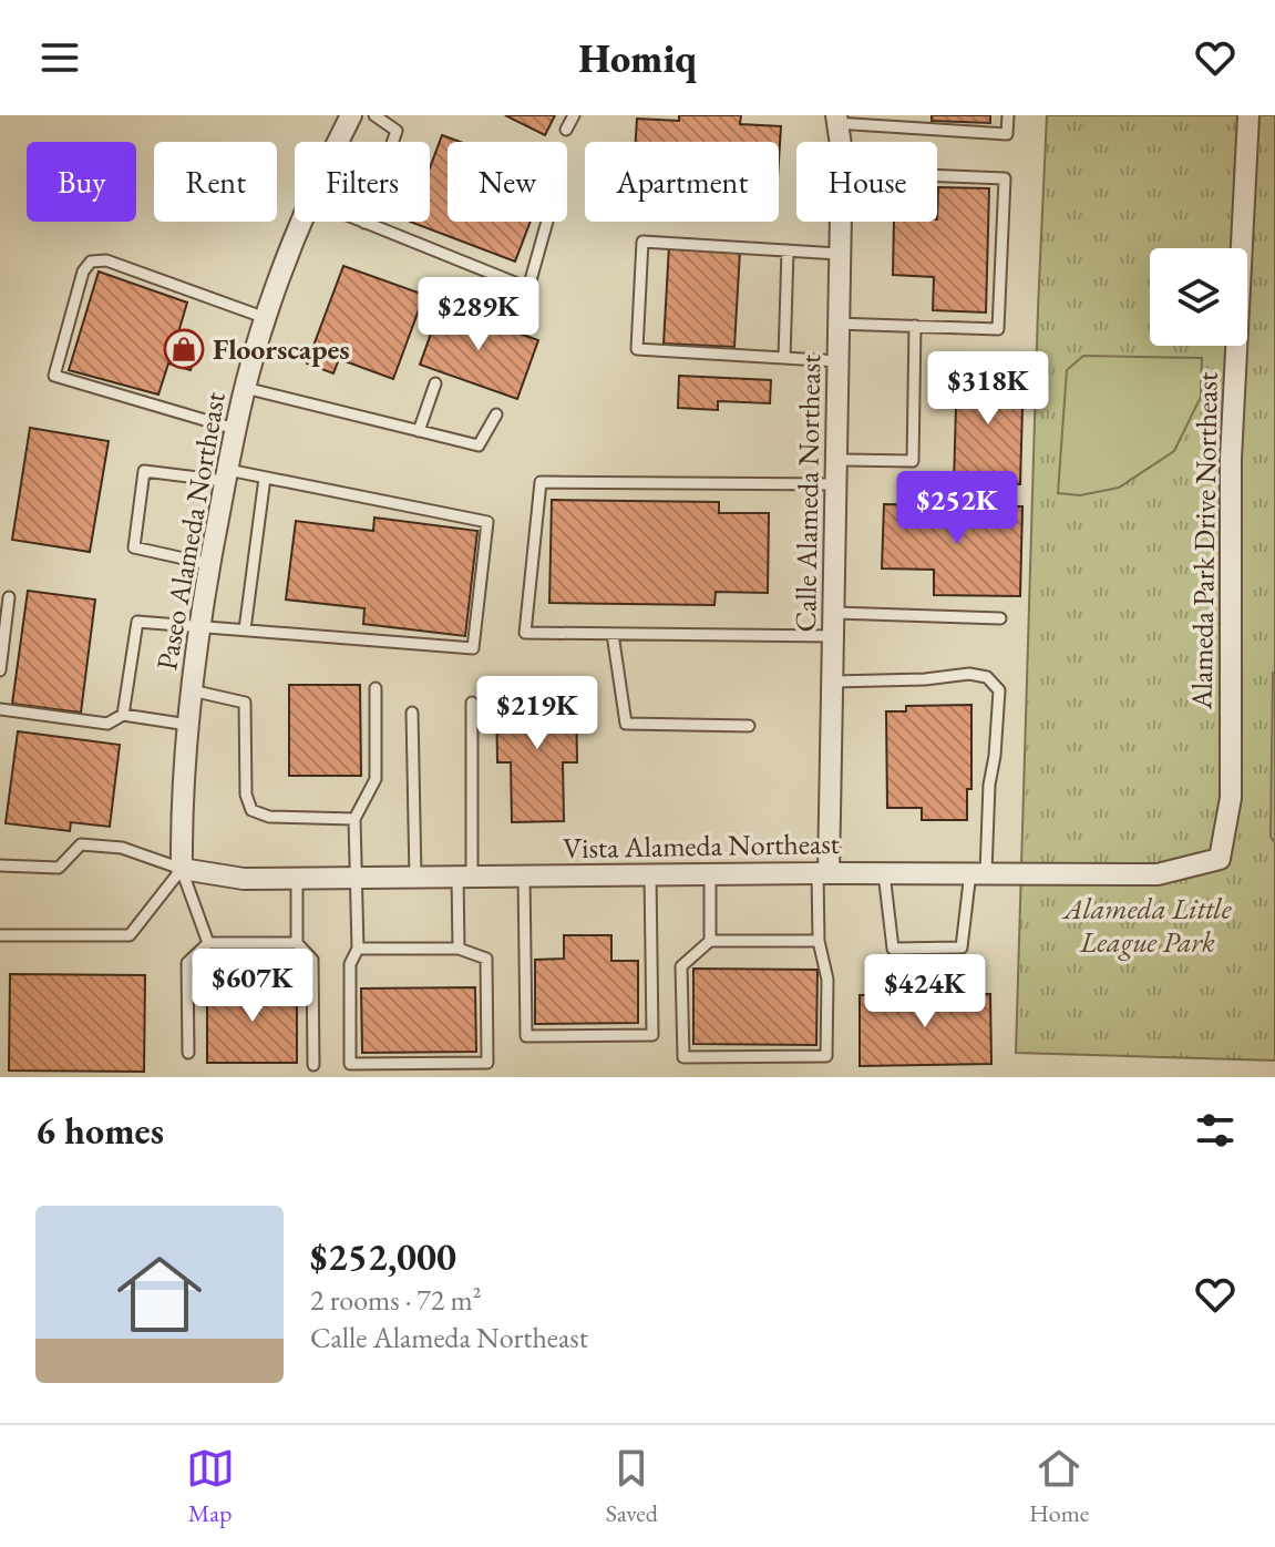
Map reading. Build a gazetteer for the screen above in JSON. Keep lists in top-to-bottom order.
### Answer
{
  "streets": {
    "street": [
      "Calle Alameda Northeast",
      "Paseo Alameda Northeast",
      "Alameda Park Drive Northeast",
      "Vista Alameda Northeast"
    ]
  },
  "crossings": [
    ["Calle Alameda Northeast", "Vista Alameda Northeast"],
    ["Paseo Alameda Northeast", "Vista Alameda Northeast"],
    ["Alameda Park Drive Northeast", "Vista Alameda Northeast"]
  ],
  "parks": ["Alameda Little League Park"],
  "places": {
    "shop": ["Floorscapes"]
  },
  "page": {
    "header": "Homiq",
    "chip": [
      "Buy",
      "Rent",
      "Filters",
      "New",
      "Apartment",
      "House"
    ],
    "price": [
      "$289K",
      "$318K",
      "$252K",
      "$219K",
      "$607K",
      "$424K"
    ],
    "heading": "6 homes",
    "list": [
      {
        "name": "$252,000",
        "note": "2 rooms · 72 m² · Calle Alameda Northeast"
      }
    ],
    "tabs": ["Map", "Saved", "Home"]
  }
}
